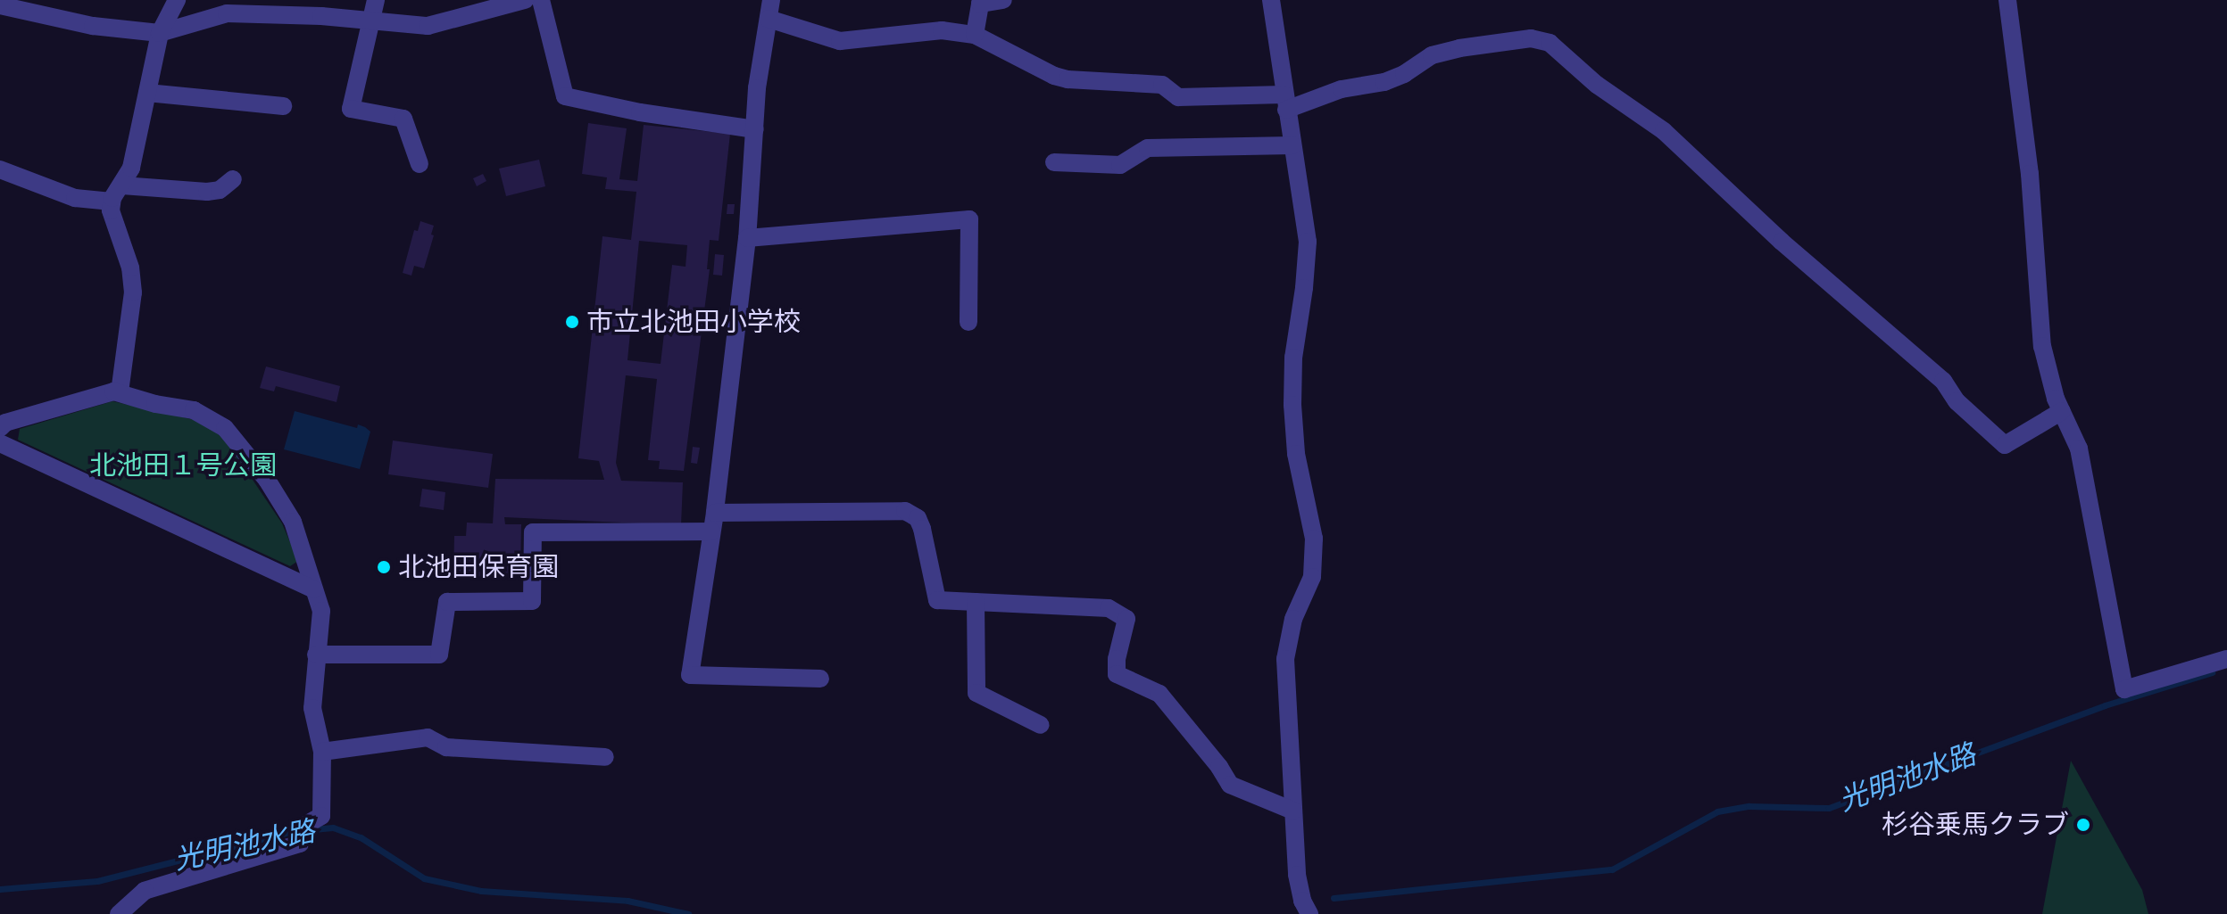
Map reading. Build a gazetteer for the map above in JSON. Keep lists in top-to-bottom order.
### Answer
{
  "water": ["光明池水路"],
  "parks": ["北池田１号公園"],
  "places": ["市立北池田小学校", "北池田保育園", "杉谷乗馬クラブ"]
}
